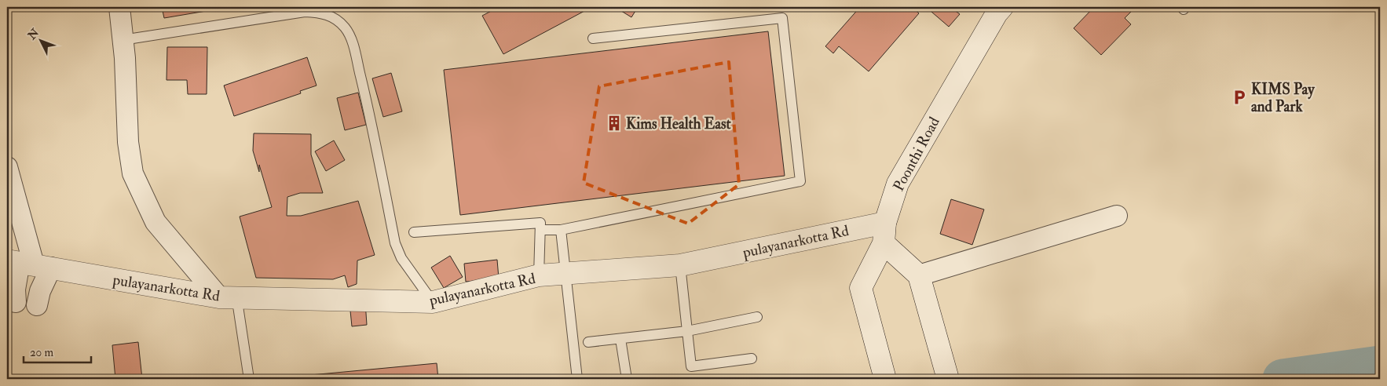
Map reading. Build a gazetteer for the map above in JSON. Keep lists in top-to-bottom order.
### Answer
{
  "streets": {
    "street": ["Poonthi Road", "pulayanarkotta Rd"]
  },
  "crossings": [
    ["Poonthi Road", "pulayanarkotta Rd"]
  ],
  "places": {
    "parking": ["KIMS Pay and Park"],
    "building": ["Kims Health East"]
  },
  "scale_bar": "20 m",
  "north": "top left"
}
